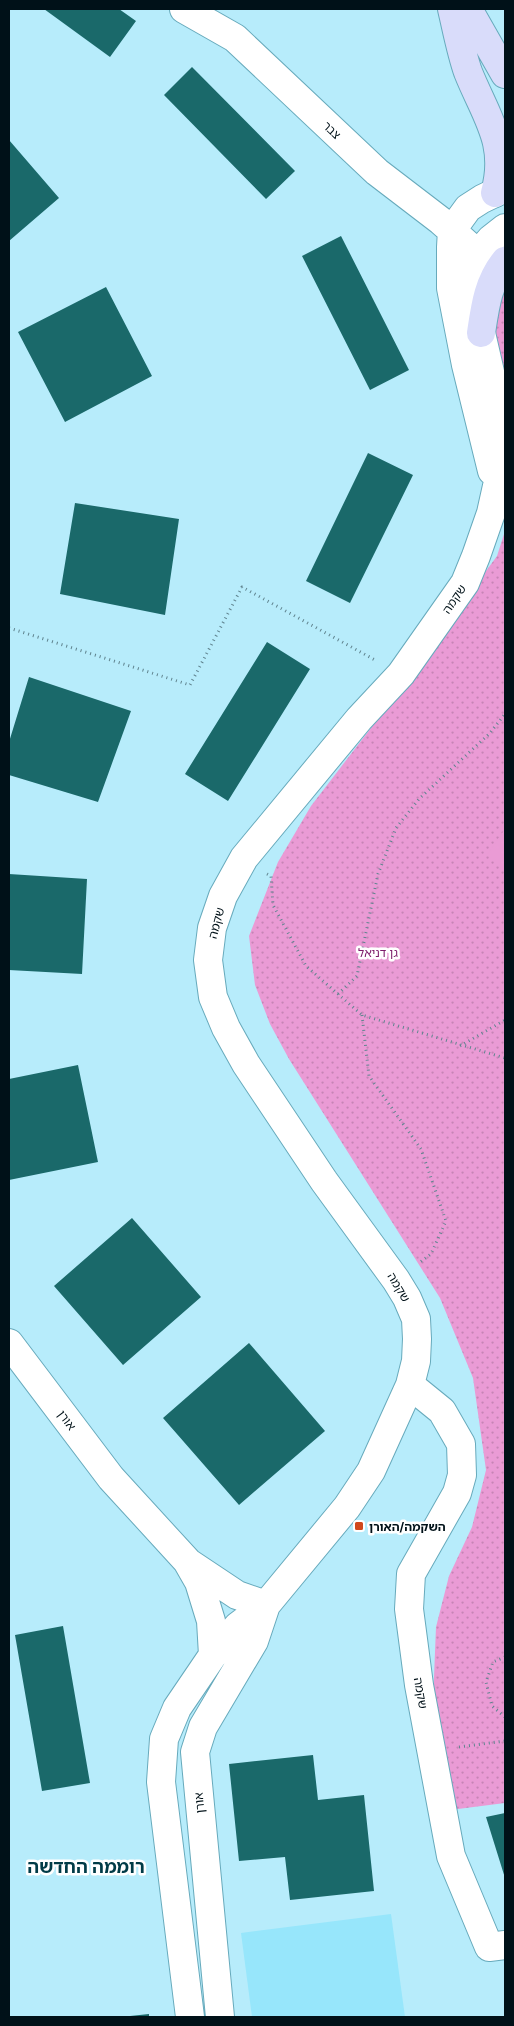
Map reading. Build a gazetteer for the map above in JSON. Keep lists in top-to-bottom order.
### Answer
{
  "streets": {
    "street": ["צבר", "שקמה", "אורן"]
  },
  "crossings": [
    ["צבר", "שקמה"],
    ["שקמה", "אורן"]
  ],
  "districts": ["רוממה החדשה"],
  "parks": ["גן דניאל"],
  "places": {
    "transit": ["השקמה/האורן"]
  }
}
